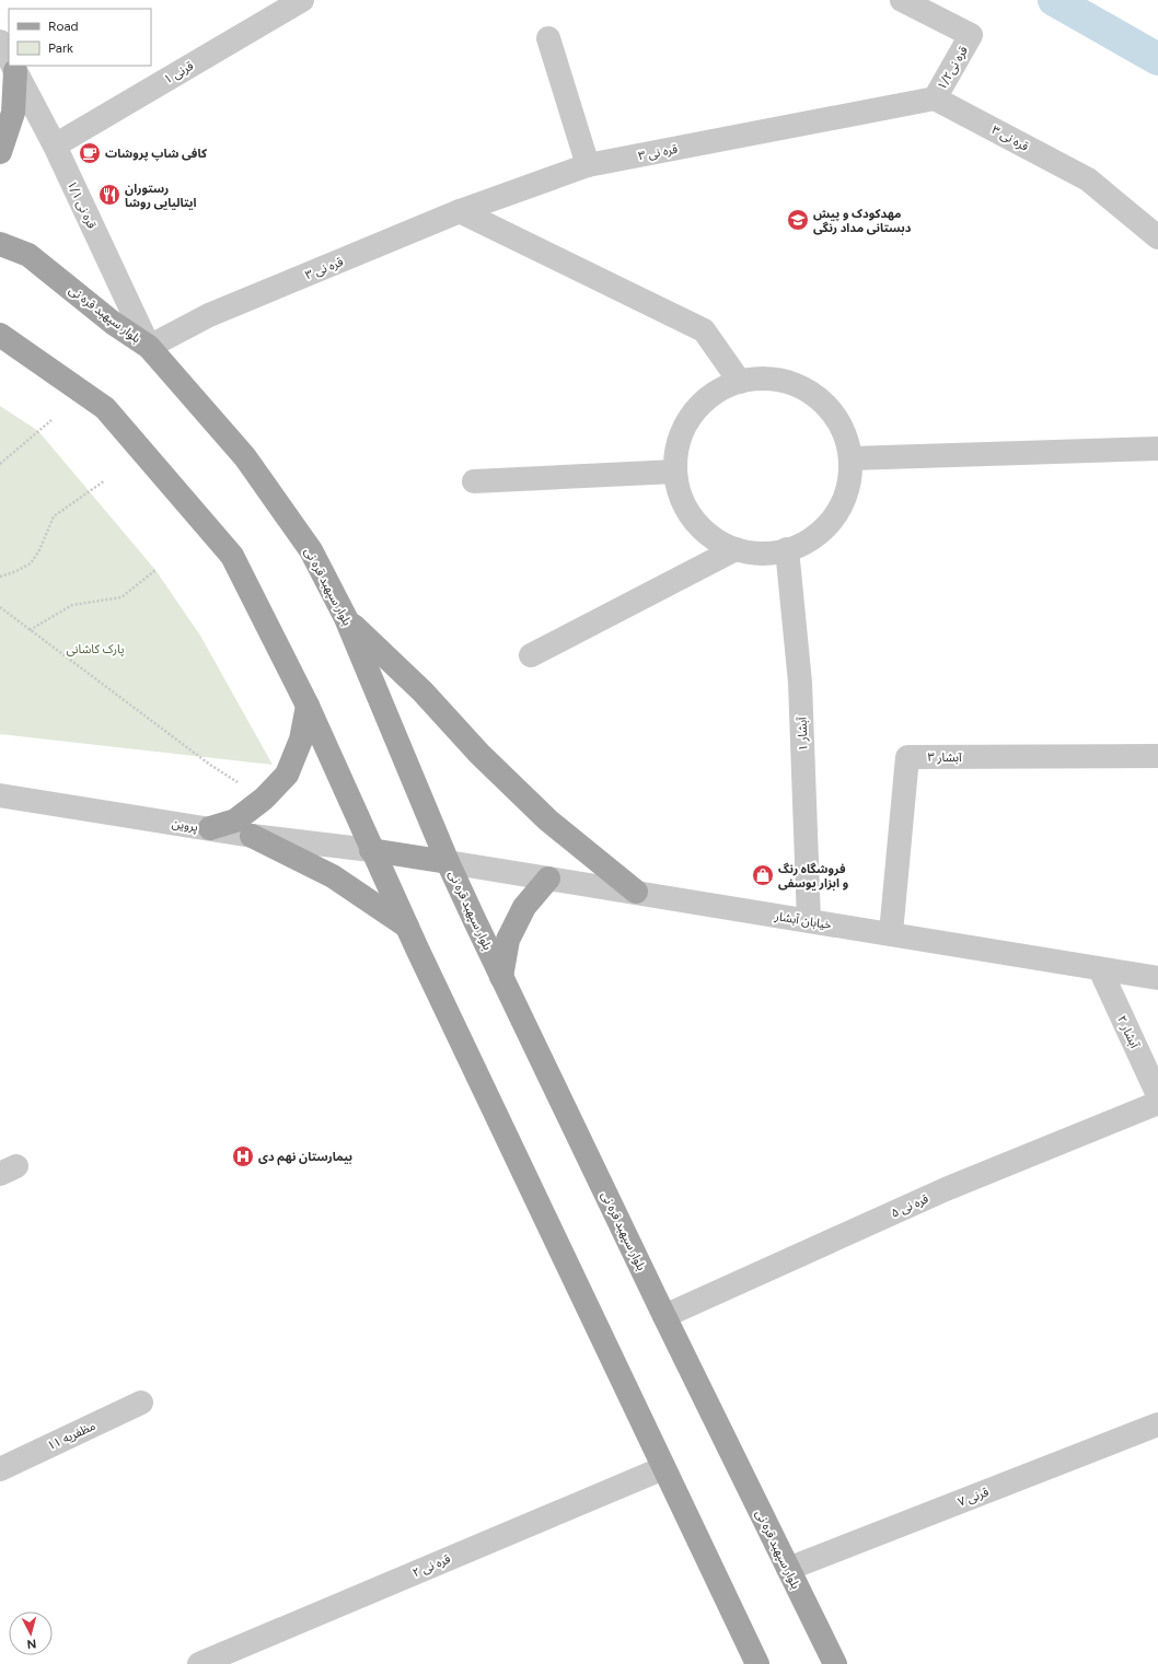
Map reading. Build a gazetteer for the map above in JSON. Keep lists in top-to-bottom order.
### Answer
{
  "streets": {
    "main road": ["بلوار سپهبد قره نی"],
    "street": [
      "قره نی۱/۲",
      "قرنی ۱",
      "قره نی ۳",
      "قره نی ۱/۱",
      "آبشار ۱",
      "آبشار ۳",
      "پروین",
      "خیابان آبشار",
      "آبشار ۲",
      "قره نی ۵",
      "مظفریه ۱۱",
      "قرنی ۷",
      "قره نی ۲"
    ]
  },
  "crossings": [
    ["قره نی۱/۲", "قره نی ۳"],
    ["قرنی ۱", "قره نی ۱/۱"],
    ["قره نی ۳", "قره نی ۱/۱"],
    ["قره نی ۳", "بلوار سپهبد قره نی"],
    ["قره نی ۱/۱", "بلوار سپهبد قره نی"],
    ["بلوار سپهبد قره نی", "خیابان آبشار"],
    ["بلوار سپهبد قره نی", "قره نی ۵"],
    ["بلوار سپهبد قره نی", "قرنی ۷"],
    ["آبشار ۱", "خیابان آبشار"],
    ["آبشار ۳", "خیابان آبشار"],
    ["خیابان آبشار", "آبشار ۲"]
  ],
  "parks": ["پارک کاشانی"],
  "places": {
    "cafe": ["کافی شاپ پروشات"],
    "restaurant": ["رستوران ایتالیایی روشا"],
    "school or university": ["مهدکودک و پیش دبستانی مداد رنگی"],
    "shop": ["فروشگاه رنگ و ابزار یوسفی"],
    "hospital": ["بیمارستان نهم دی"]
  },
  "legend": ["Road", "Park"],
  "north": "bottom"
}
